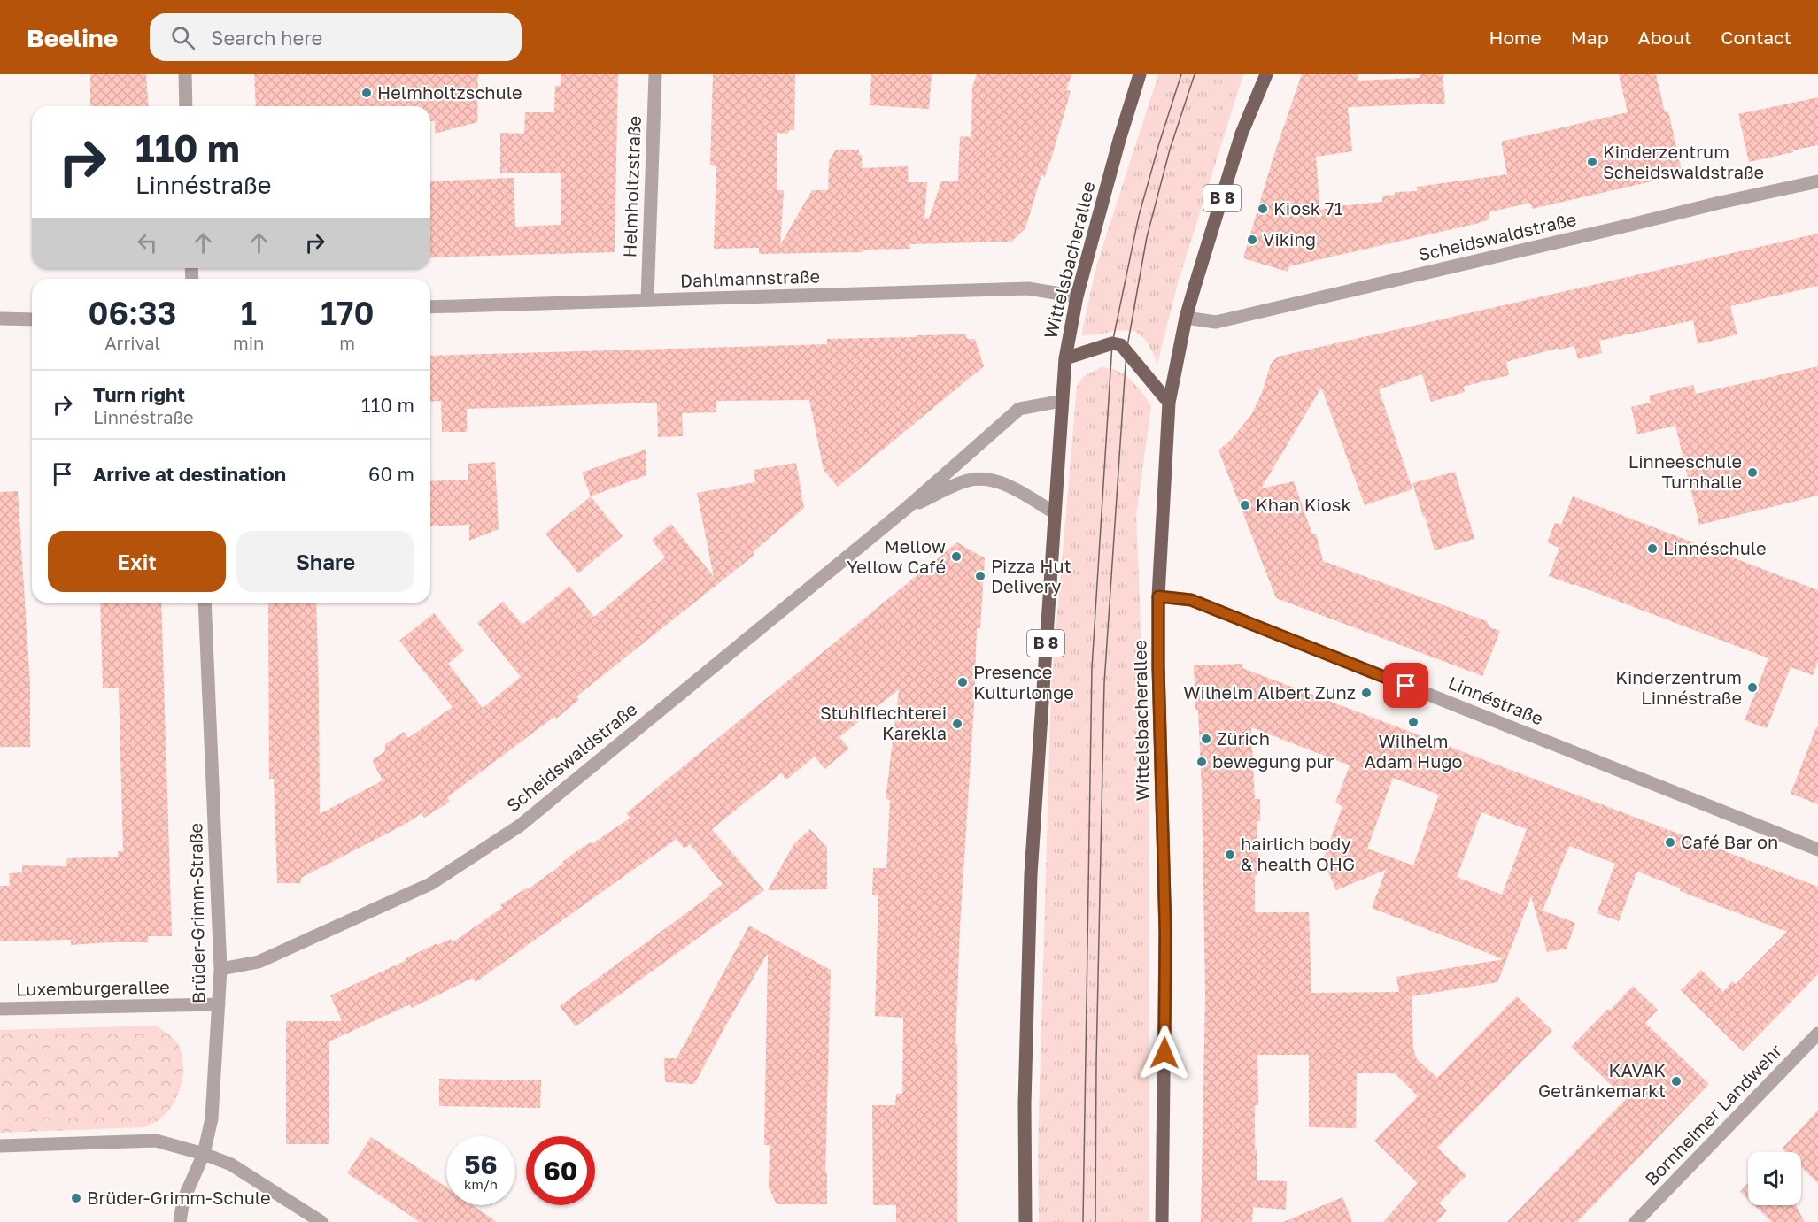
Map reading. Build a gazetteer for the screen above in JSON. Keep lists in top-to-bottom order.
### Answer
{
  "streets": {
    "main road": ["B 8", "Wittelsbacherallee"],
    "street": [
      "Helmholtzstraße",
      "Scheidswaldstraße",
      "Dahlmannstraße",
      "Linnéstraße",
      "Brüder-Grimm-Straße",
      "Luxemburgerallee",
      "Bornheimer Landwehr"
    ]
  },
  "crossings": [
    ["Helmholtzstraße", "Dahlmannstraße"],
    ["Scheidswaldstraße", "Wittelsbacherallee"],
    ["Scheidswaldstraße", "Brüder-Grimm-Straße"],
    ["Wittelsbacherallee", "Dahlmannstraße"],
    ["Wittelsbacherallee", "Linnéstraße"],
    ["Brüder-Grimm-Straße", "Luxemburgerallee"]
  ],
  "places": [
    "Helmholtzschule",
    "Kinderzentrum Scheidswaldstraße",
    "Kiosk 71",
    "Viking",
    "Linneeschule Turnhalle",
    "Khan Kiosk",
    "Linnéschule",
    "Mellow Yellow Café",
    "Pizza Hut Delivery",
    "Presence Kulturlonge",
    "Kinderzentrum Linnéstraße",
    "Wilhelm Albert Zunz",
    "Wilhelm Adam Hugo",
    "Stuhlflechterei Karekla",
    "Zürich",
    "bewegung pur",
    "Café Bar on",
    "hairlich body & health OHG",
    "KAVAK Getränkemarkt",
    "Brüder-Grimm-Schule"
  ],
  "page": {
    "header": "Beeline",
    "search": "Search here",
    "nav": [
      "Home",
      "Map",
      "About",
      "Contact"
    ],
    "turn": ["110 m", "Linnéstraße"],
    "eta": [
      "06:33",
      "Arrival",
      "1",
      "min",
      "170",
      "m"
    ],
    "list": [
      {
        "name": "Turn right",
        "note": "Linnéstraße",
        "value": "110 m"
      },
      {
        "name": "Arrive at destination",
        "value": "60 m"
      }
    ],
    "buttons": ["Exit", "Share"],
    "speed": "56 km/h",
    "limit": "60"
  }
}
